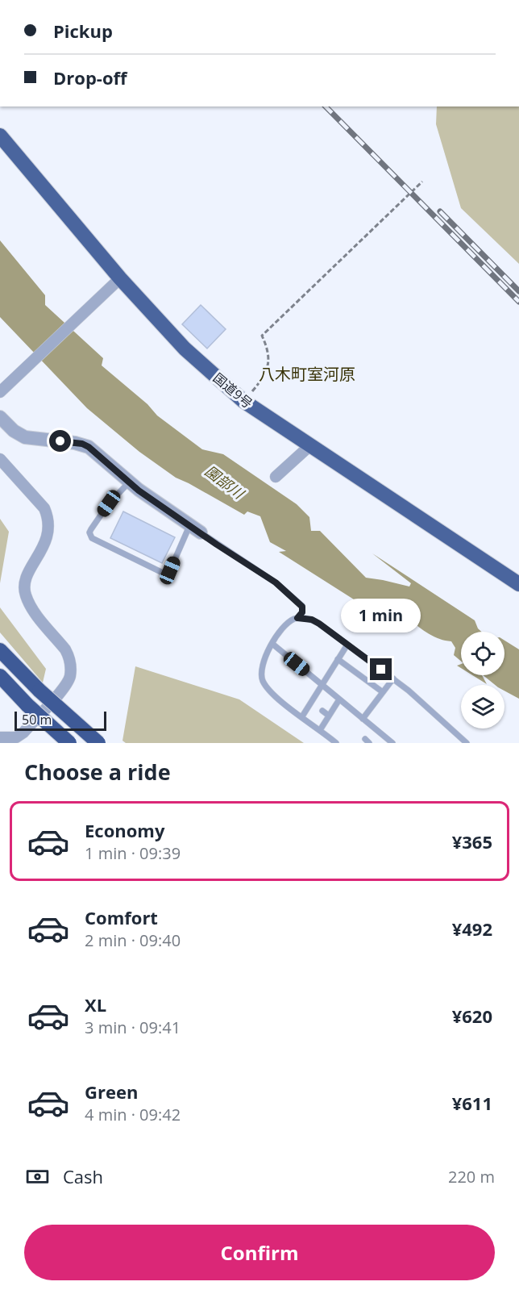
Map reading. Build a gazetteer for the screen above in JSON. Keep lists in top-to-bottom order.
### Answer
{
  "streets": {
    "highway": ["国道9号"]
  },
  "districts": ["八木町室河原"],
  "water": ["園部川"],
  "scale_bar": "50 m",
  "page": {
    "banner": ["Pickup", "Drop-off"],
    "bubble": "1 min",
    "scale": "50 m",
    "heading": "Choose a ride",
    "list": [
      {
        "name": "Economy",
        "note": "1 min · 09:39",
        "value": "¥365"
      },
      {
        "name": "Comfort",
        "note": "2 min · 09:40",
        "value": "¥492"
      },
      {
        "name": "XL",
        "note": "3 min · 09:41",
        "value": "¥620"
      },
      {
        "name": "Green",
        "note": "4 min · 09:42",
        "value": "¥611"
      }
    ],
    "pay": ["Cash", "220 m"],
    "buttons": "Confirm"
  }
}
